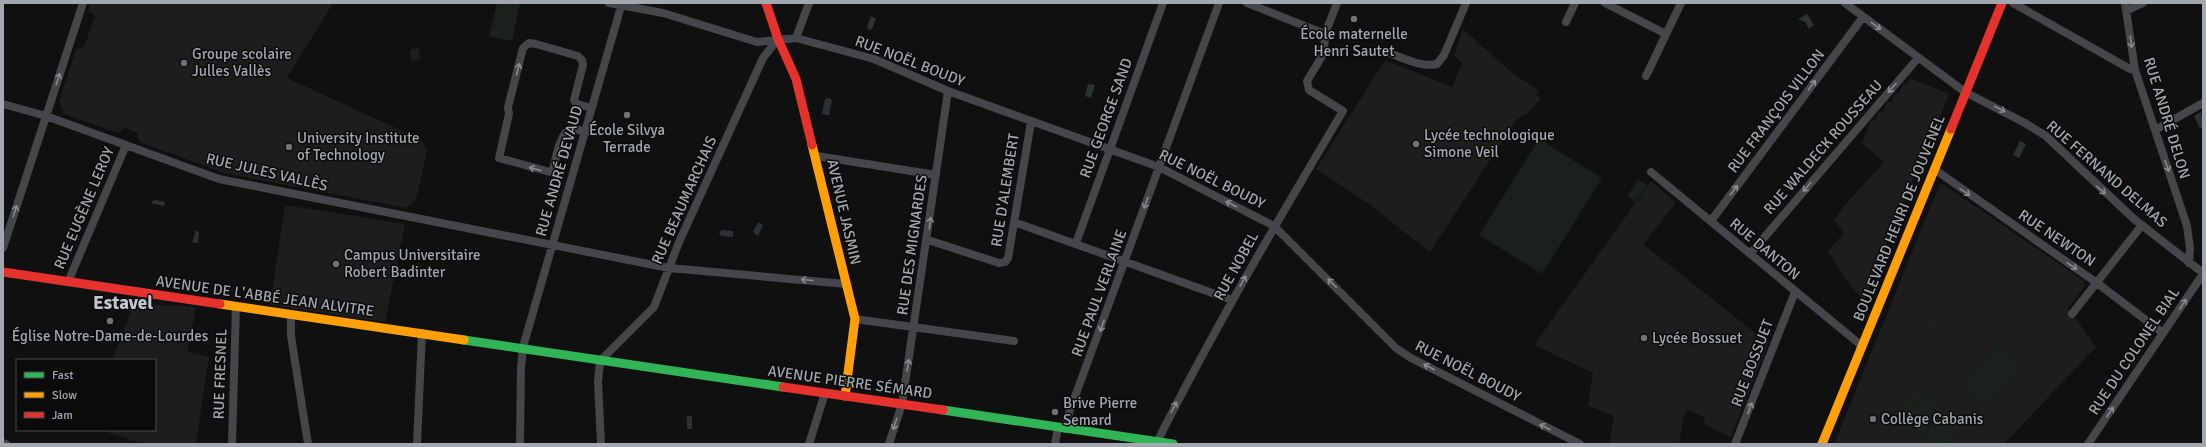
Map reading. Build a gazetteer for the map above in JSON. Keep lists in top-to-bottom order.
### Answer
{
  "streets": {
    "main road": [
      "AVENUE JASMIN",
      "BOULEVARD HENRI DE JOUVENEL",
      "AVENUE DE L'ABBÉ JEAN ALVITRE",
      "AVENUE PIERRE SÉMARD"
    ],
    "street": [
      "RUE NOËL BOUDY",
      "RUE FRANÇOIS VILLON",
      "RUE GEORGE SAND",
      "RUE ANDRÉ DELON",
      "RUE WALDECK ROUSSEAU",
      "RUE ANDRÉ DEVAUD",
      "RUE JULES VALLÈS",
      "RUE FERNAND DELMAS",
      "RUE D'ALEMBERT",
      "RUE BEAUMARCHAIS",
      "RUE EUGÈNE LEROY",
      "RUE NEWTON",
      "RUE DES MIGNARDES",
      "RUE DANTON",
      "RUE NOBEL",
      "RUE PAUL VERLAINE",
      "RUE DU COLONEL BIAL",
      "RUE BOSSUET",
      "RUE FRESNEL"
    ]
  },
  "crossings": [
    ["RUE NOËL BOUDY", "RUE GEORGE SAND"],
    ["RUE NOËL BOUDY", "RUE ANDRÉ DEVAUD"],
    ["RUE NOËL BOUDY", "RUE D'ALEMBERT"],
    ["RUE NOËL BOUDY", "RUE BEAUMARCHAIS"],
    ["RUE NOËL BOUDY", "AVENUE JASMIN"],
    ["RUE NOËL BOUDY", "RUE DES MIGNARDES"],
    ["RUE NOËL BOUDY", "RUE NOBEL"],
    ["RUE NOËL BOUDY", "RUE PAUL VERLAINE"],
    ["RUE FRANÇOIS VILLON", "RUE FERNAND DELMAS"],
    ["RUE FRANÇOIS VILLON", "RUE DANTON"],
    ["RUE ANDRÉ DELON", "RUE FERNAND DELMAS"],
    ["RUE WALDECK ROUSSEAU", "RUE FERNAND DELMAS"],
    ["RUE WALDECK ROUSSEAU", "RUE DANTON"],
    ["RUE ANDRÉ DEVAUD", "RUE JULES VALLÈS"],
    ["RUE ANDRÉ DEVAUD", "AVENUE DE L'ABBÉ JEAN ALVITRE"],
    ["RUE ANDRÉ DEVAUD", "AVENUE PIERRE SÉMARD"],
    ["RUE JULES VALLÈS", "RUE BEAUMARCHAIS"],
    ["RUE JULES VALLÈS", "RUE EUGÈNE LEROY"],
    ["RUE JULES VALLÈS", "AVENUE JASMIN"],
    ["RUE FERNAND DELMAS", "BOULEVARD HENRI DE JOUVENEL"],
    ["RUE FERNAND DELMAS", "RUE DU COLONEL BIAL"],
    ["RUE D'ALEMBERT", "RUE DES MIGNARDES"],
    ["RUE BEAUMARCHAIS", "AVENUE JASMIN"],
    ["RUE BEAUMARCHAIS", "AVENUE PIERRE SÉMARD"],
    ["RUE EUGÈNE LEROY", "AVENUE DE L'ABBÉ JEAN ALVITRE"],
    ["AVENUE JASMIN", "AVENUE PIERRE SÉMARD"],
    ["BOULEVARD HENRI DE JOUVENEL", "RUE NEWTON"],
    ["BOULEVARD HENRI DE JOUVENEL", "RUE DANTON"],
    ["RUE NEWTON", "RUE DU COLONEL BIAL"],
    ["RUE DES MIGNARDES", "AVENUE PIERRE SÉMARD"],
    ["RUE DANTON", "RUE BOSSUET"],
    ["RUE NOBEL", "AVENUE PIERRE SÉMARD"],
    ["RUE PAUL VERLAINE", "AVENUE PIERRE SÉMARD"],
    ["AVENUE DE L'ABBÉ JEAN ALVITRE", "RUE FRESNEL"],
    ["AVENUE DE L'ABBÉ JEAN ALVITRE", "AVENUE PIERRE SÉMARD"]
  ],
  "one_way": [
    "RUE NOËL BOUDY",
    "RUE FRANÇOIS VILLON",
    "RUE ANDRÉ DELON",
    "RUE WALDECK ROUSSEAU",
    "RUE FERNAND DELMAS",
    "RUE NEWTON",
    "RUE NOBEL",
    "RUE PAUL VERLAINE",
    "RUE DU COLONEL BIAL",
    "RUE BOSSUET"
  ],
  "districts": ["Estavel"],
  "places": [
    "École maternelle Henri Sautet",
    "Groupe scolaire Julles Vallès",
    "École Silvya Terrade",
    "Lycée technologique Simone Veil",
    "University Institute of Technology",
    "Campus Universitaire Robert Badinter",
    "Église Notre-Dame-de-Lourdes",
    "Lycée Bossuet",
    "Brive Pierre Semard",
    "Collège Cabanis"
  ],
  "legend": ["Fast", "Slow", "Jam"]
}
